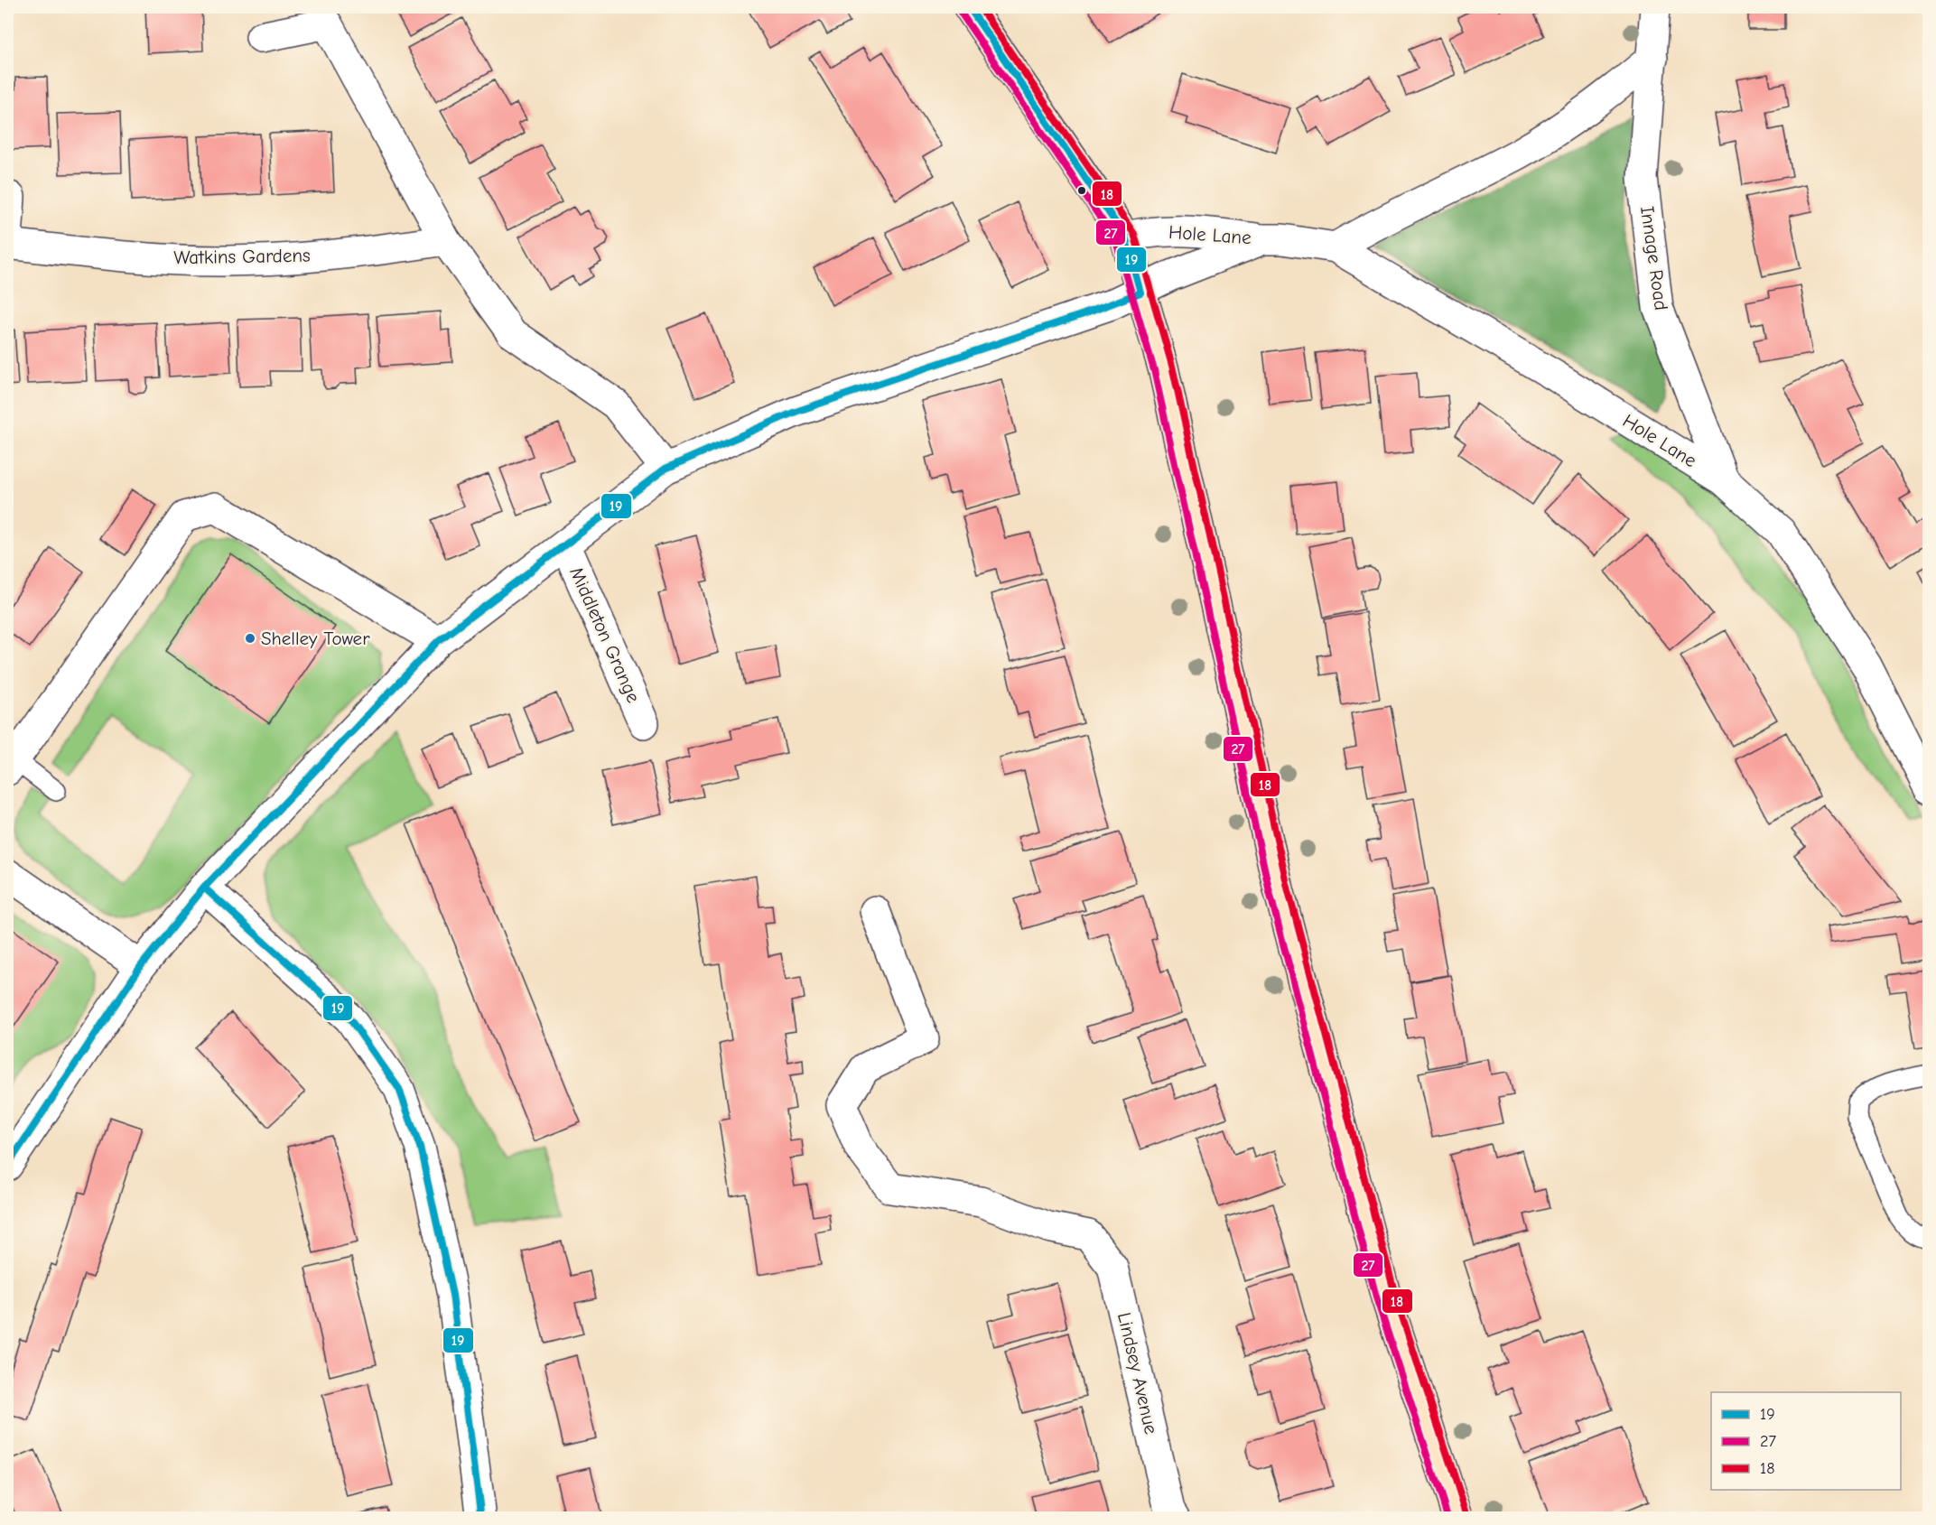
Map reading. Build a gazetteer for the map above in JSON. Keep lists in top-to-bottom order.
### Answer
{
  "streets": {
    "street": [
      "Hole Lane",
      "Watkins Gardens",
      "Innage Road",
      "Middleton Grange",
      "Lindsey Avenue"
    ]
  },
  "crossings": [
    ["Hole Lane", "Innage Road"],
    ["Hole Lane", "Middleton Grange"]
  ],
  "places": ["Shelley Tower"],
  "lines": ["transit line 19", "transit line 18", "transit line 27"],
  "legend": ["19", "27", "18"]
}
